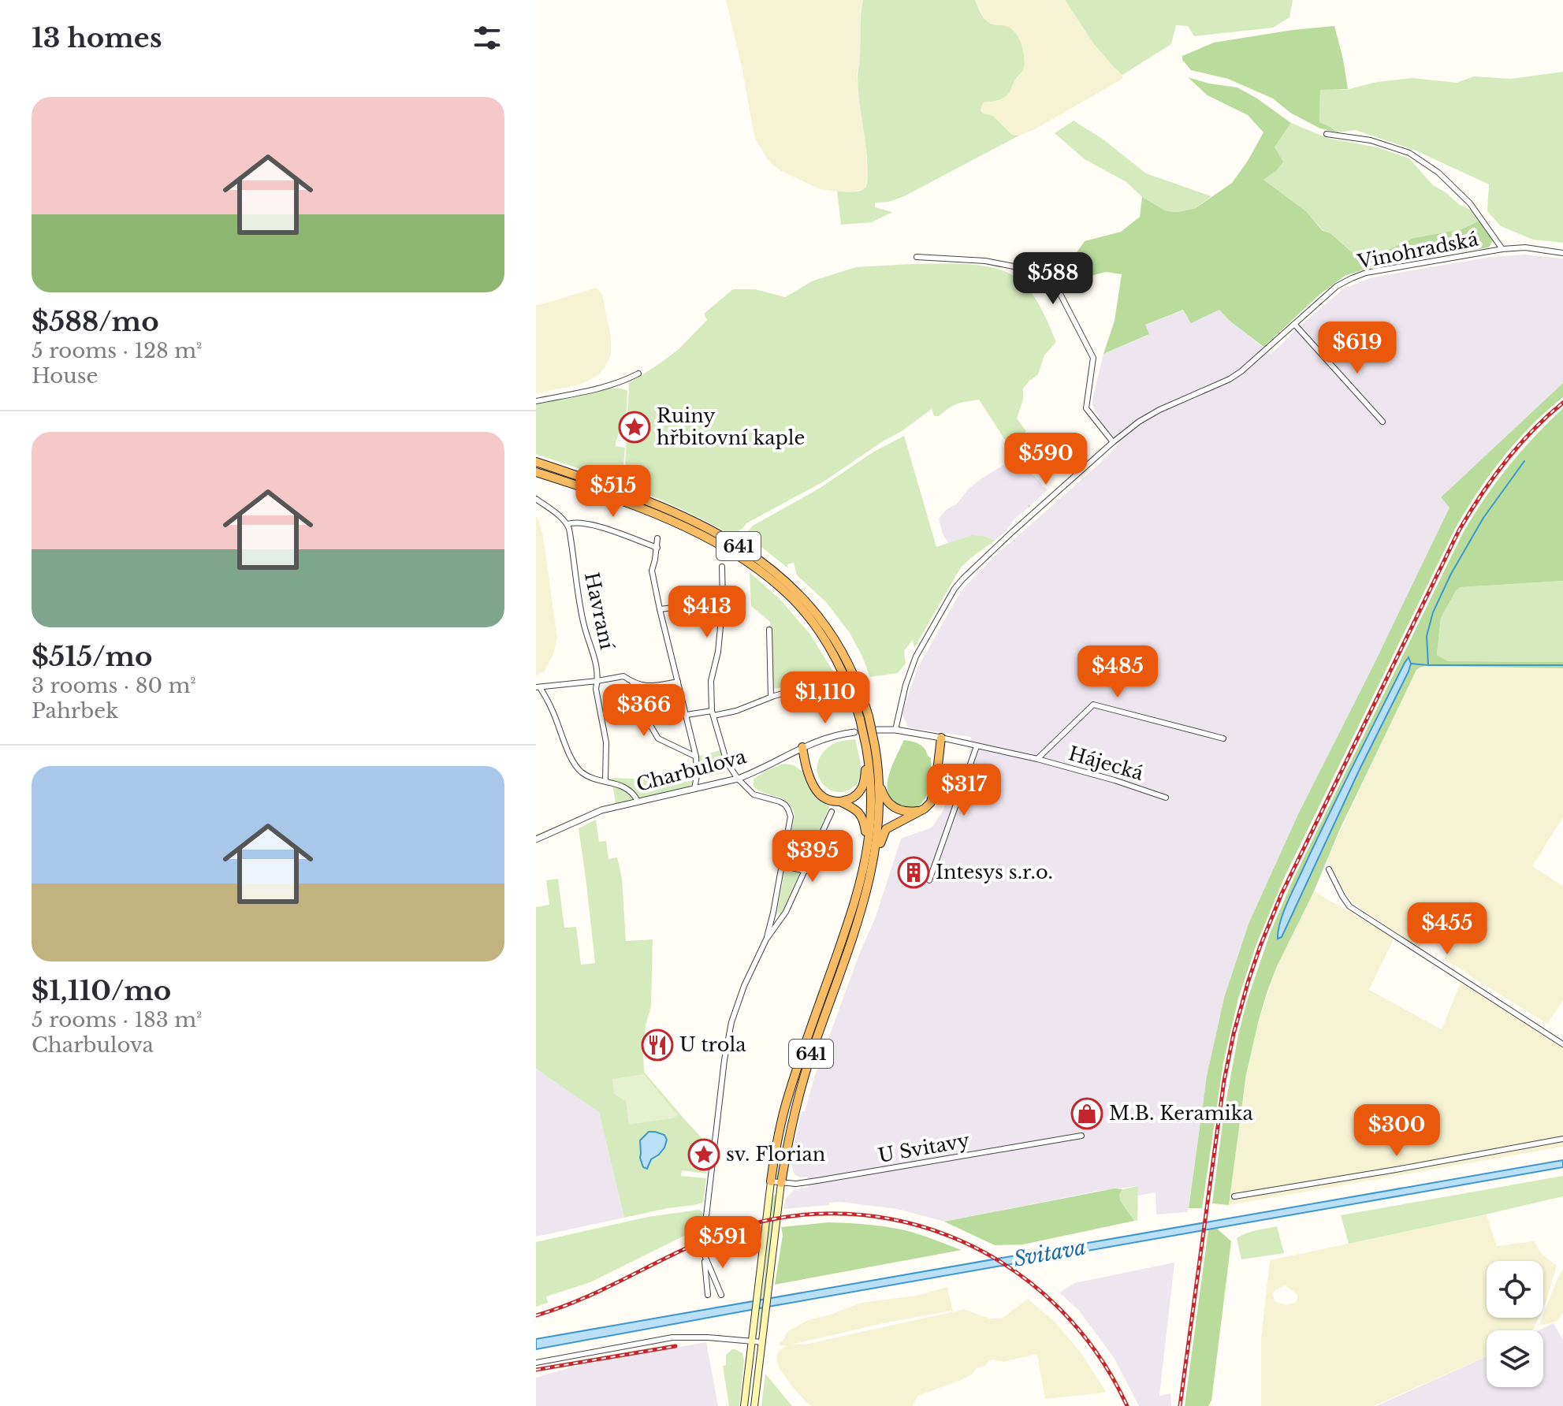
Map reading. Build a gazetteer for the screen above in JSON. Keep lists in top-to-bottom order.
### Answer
{
  "streets": {
    "highway": ["641"],
    "street": [
      "Vinohradská",
      "Havraní",
      "Hájecká",
      "Charbulova",
      "U Svitavy"
    ]
  },
  "crossings": [
    ["641", "U Svitavy"]
  ],
  "water": ["Svitava"],
  "places": {
    "place": ["Ruiny hřbitovní kaple", "sv. Florian"],
    "building": ["Intesys s.r.o."],
    "restaurant": ["U trola"],
    "shop": ["M.B. Keramika"]
  },
  "page": {
    "heading": "13 homes",
    "list": [
      {
        "name": "$588/mo",
        "note": "5 rooms · 128 m² · House"
      },
      {
        "name": "$515/mo",
        "note": "3 rooms · 80 m² · Pahrbek"
      },
      {
        "name": "$1,110/mo",
        "note": "5 rooms · 183 m² · Charbulova"
      }
    ],
    "price": [
      "$588",
      "$619",
      "$590",
      "$515",
      "$413",
      "$485",
      "$1,110",
      "$366",
      "$317",
      "$395",
      "$455",
      "$300",
      "$591"
    ]
  }
}
